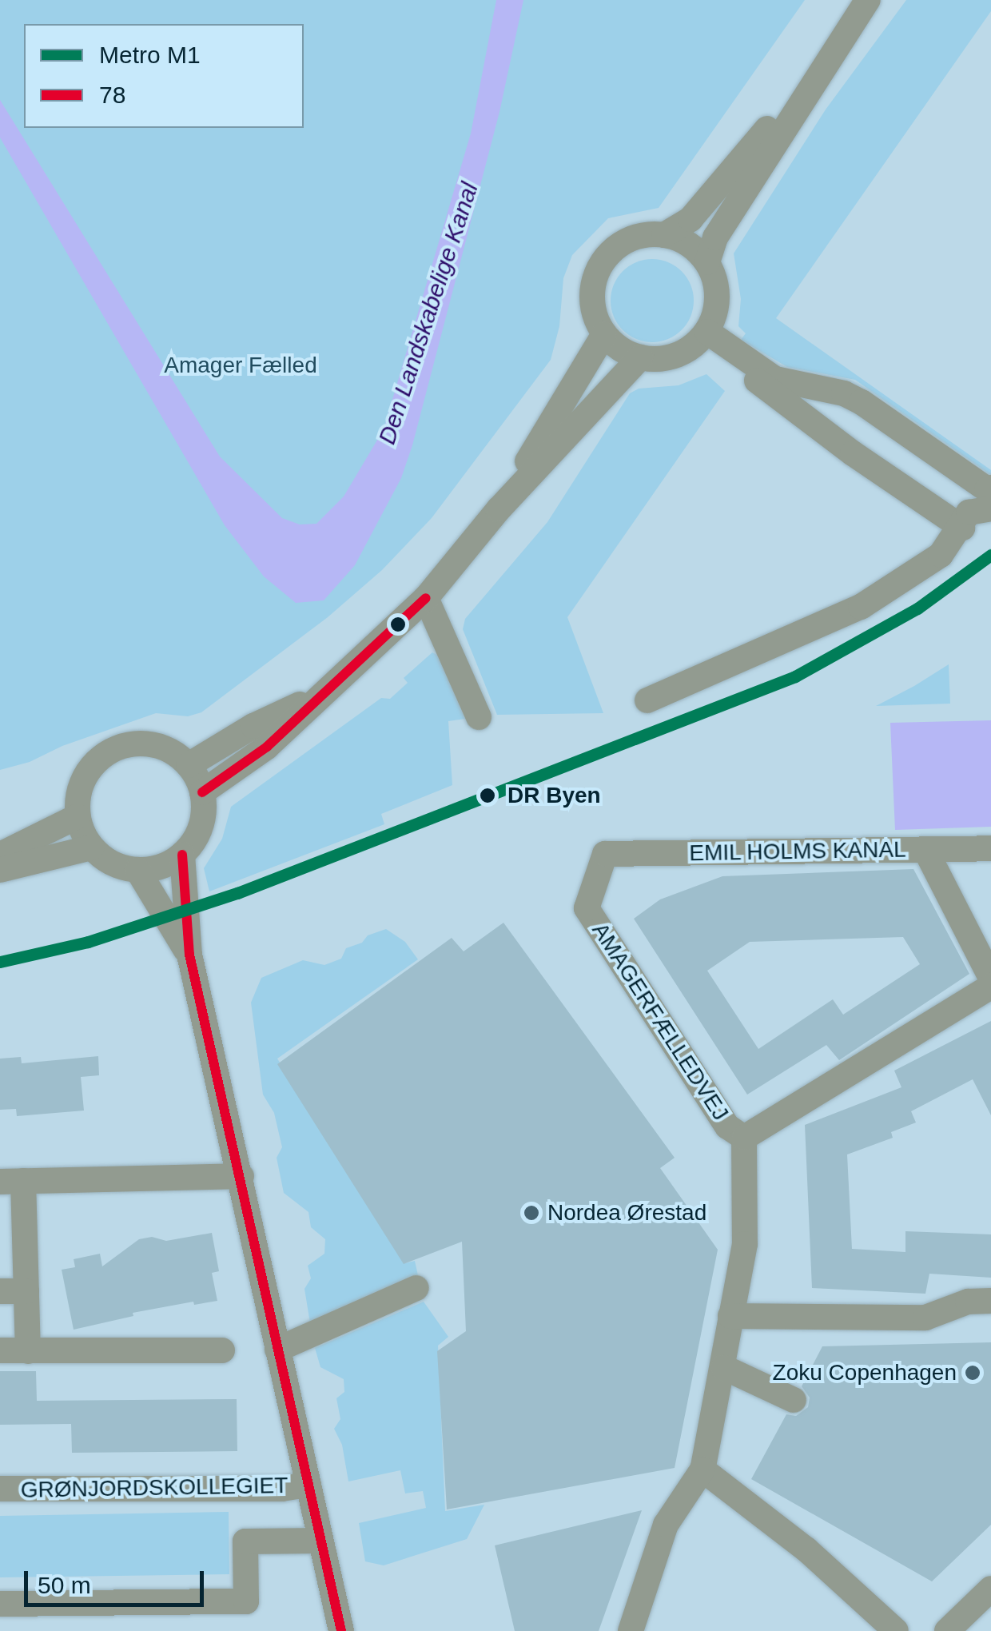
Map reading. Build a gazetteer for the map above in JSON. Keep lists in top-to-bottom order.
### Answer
{
  "streets": {
    "street": ["EMIL HOLMS KANAL", "AMAGERFÆLLEDVEJ", "GRØNJORDSKOLLEGIET"]
  },
  "crossings": [
    ["EMIL HOLMS KANAL", "AMAGERFÆLLEDVEJ"]
  ],
  "water": ["Den Landskabelige Kanal"],
  "parks": ["Amager Fælled"],
  "places": ["DR Byen", "Nordea Ørestad", "Zoku Copenhagen"],
  "lines": ["metro line M1", "transit line 78"],
  "legend": ["Metro M1", "78"],
  "scale_bar": "50 m"
}
